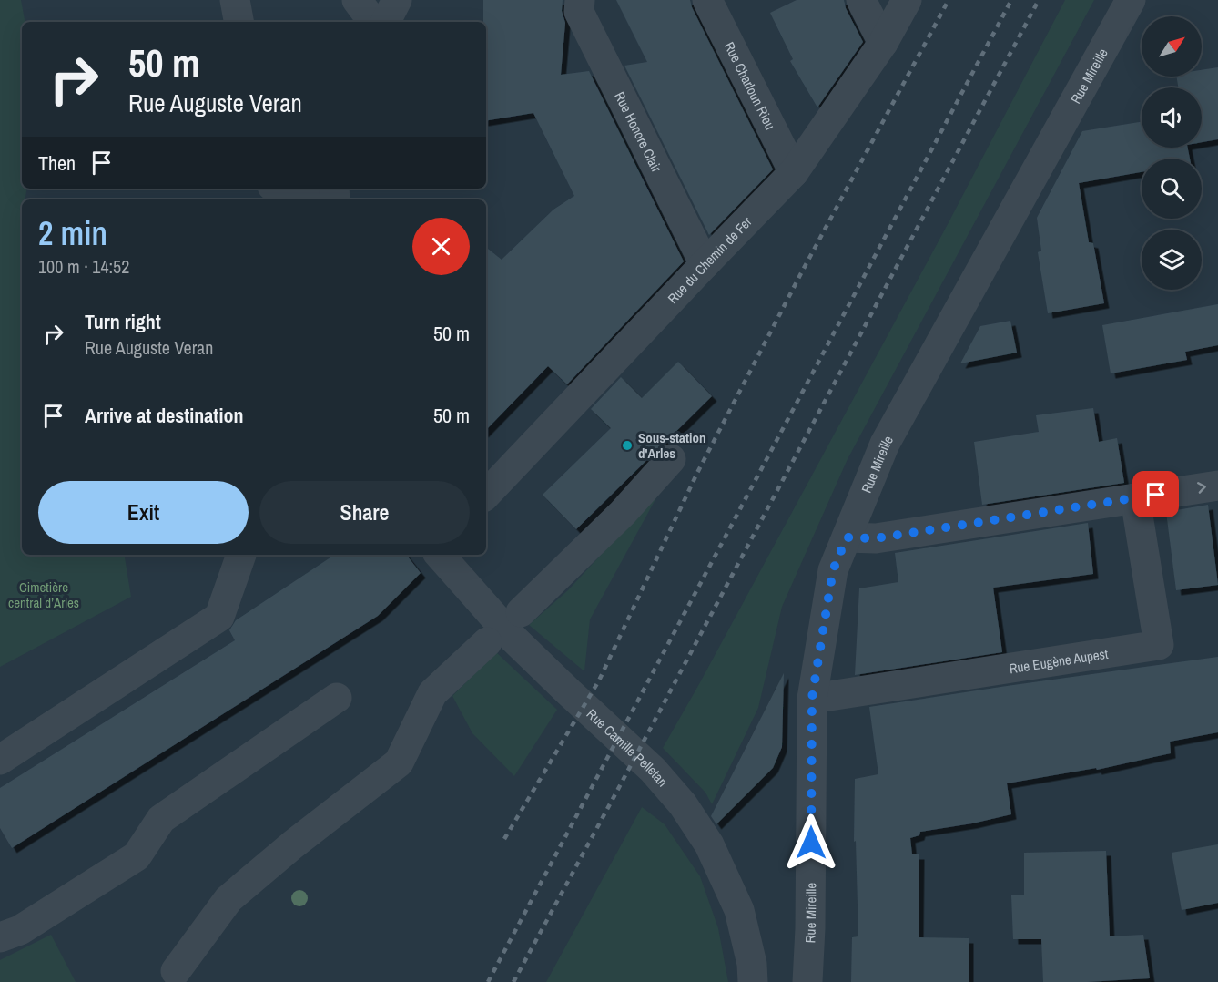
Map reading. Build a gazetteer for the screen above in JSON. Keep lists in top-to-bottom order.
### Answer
{
  "streets": {
    "street": [
      "Rue Mireille",
      "Rue Charloun Rieu",
      "Rue Honore Clair",
      "Rue du Chemin de Fer",
      "Rue Eugène Aupest",
      "Rue Camille Pelletan"
    ]
  },
  "crossings": [
    ["Rue Mireille", "Rue Eugène Aupest"],
    ["Rue Charloun Rieu", "Rue du Chemin de Fer"],
    ["Rue Honore Clair", "Rue du Chemin de Fer"]
  ],
  "parks": ["Cimetière central d’Arles"],
  "places": ["Sous-station d'Arles"],
  "north": "top right",
  "page": {
    "turn": ["50 m", "Rue Auguste Veran"],
    "then": "Then",
    "heading": ["2 min", "100 m · 14:52"],
    "list": [
      {
        "name": "Turn right",
        "note": "Rue Auguste Veran",
        "value": "50 m"
      },
      {
        "name": "Arrive at destination",
        "value": "50 m"
      }
    ],
    "buttons": ["Exit", "Share"]
  }
}
